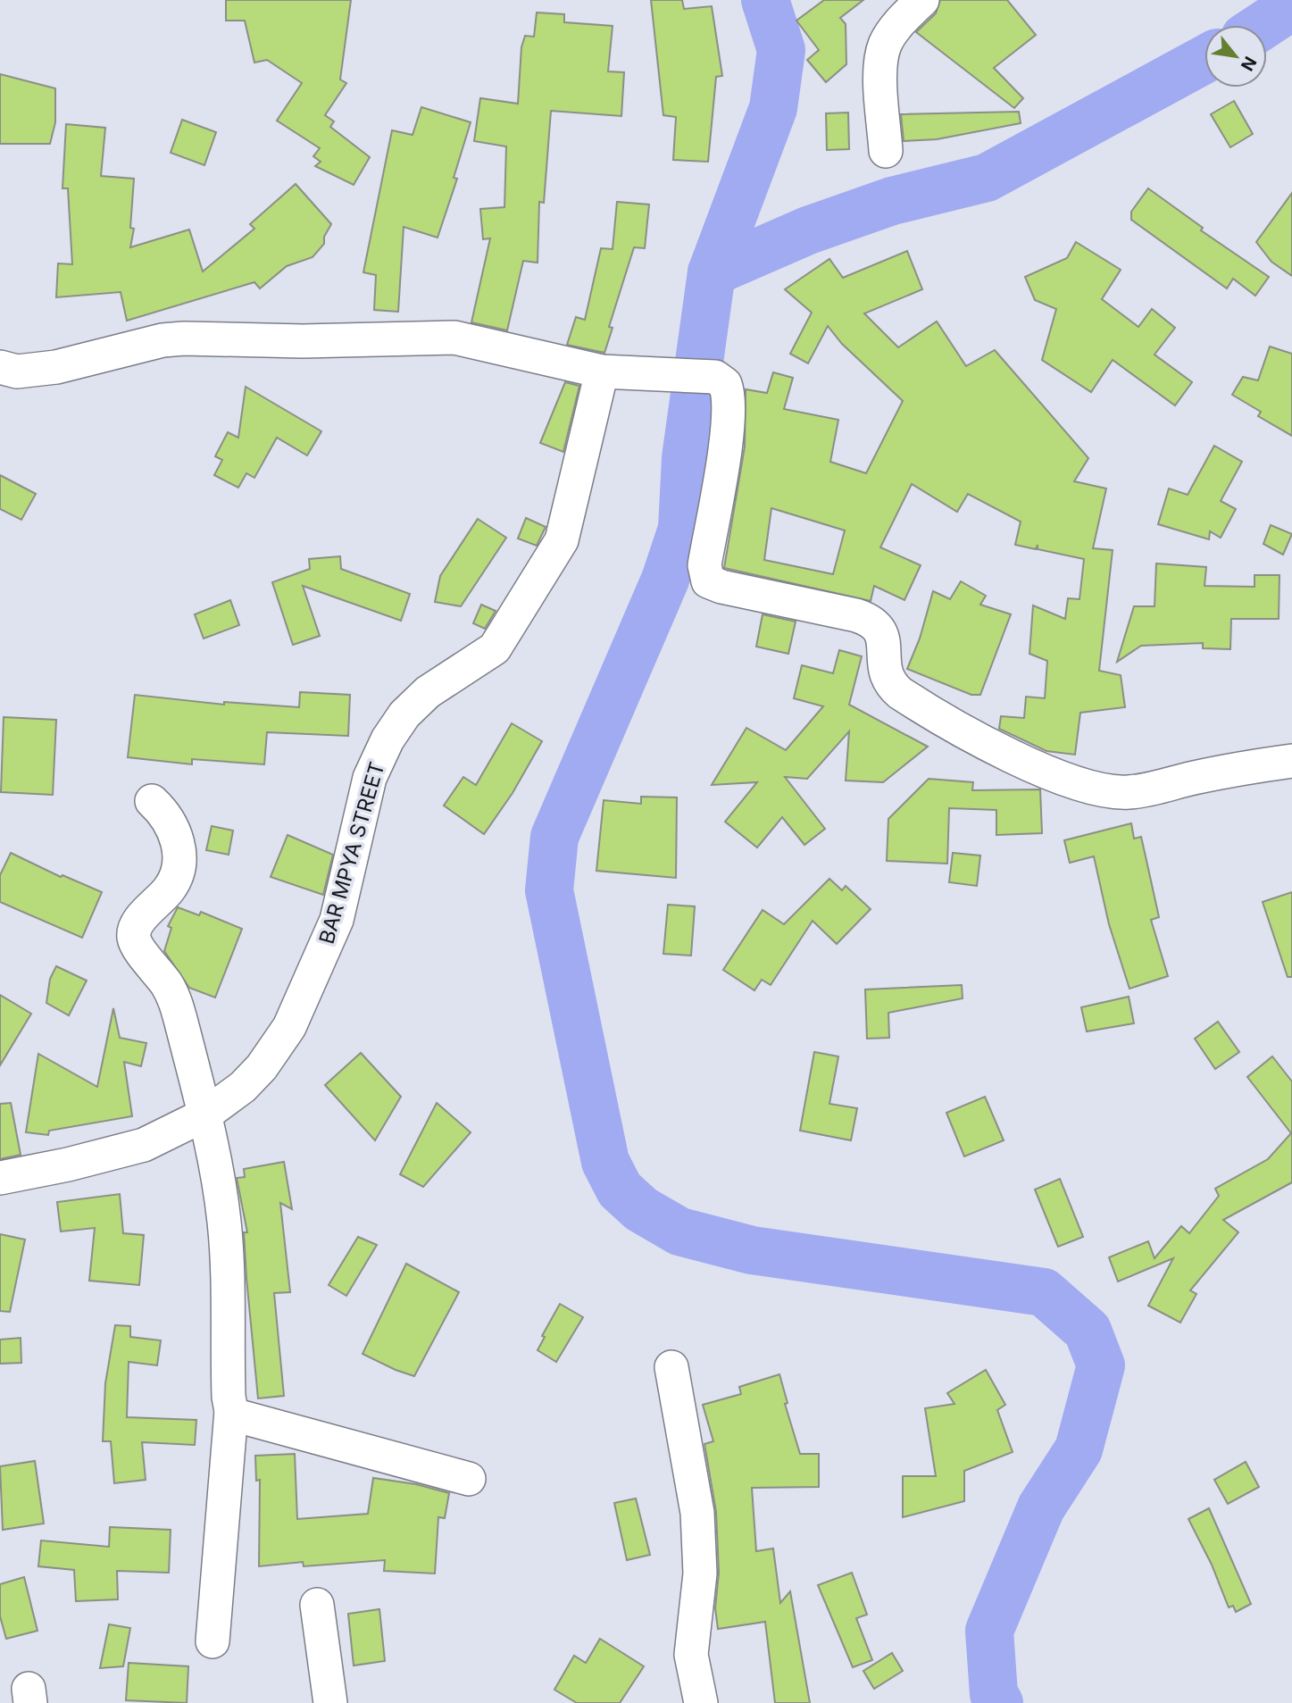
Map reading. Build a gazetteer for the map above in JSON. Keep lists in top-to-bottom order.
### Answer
{
  "streets": {
    "street": ["BAR MPYA STREET"]
  },
  "north": "bottom right"
}
